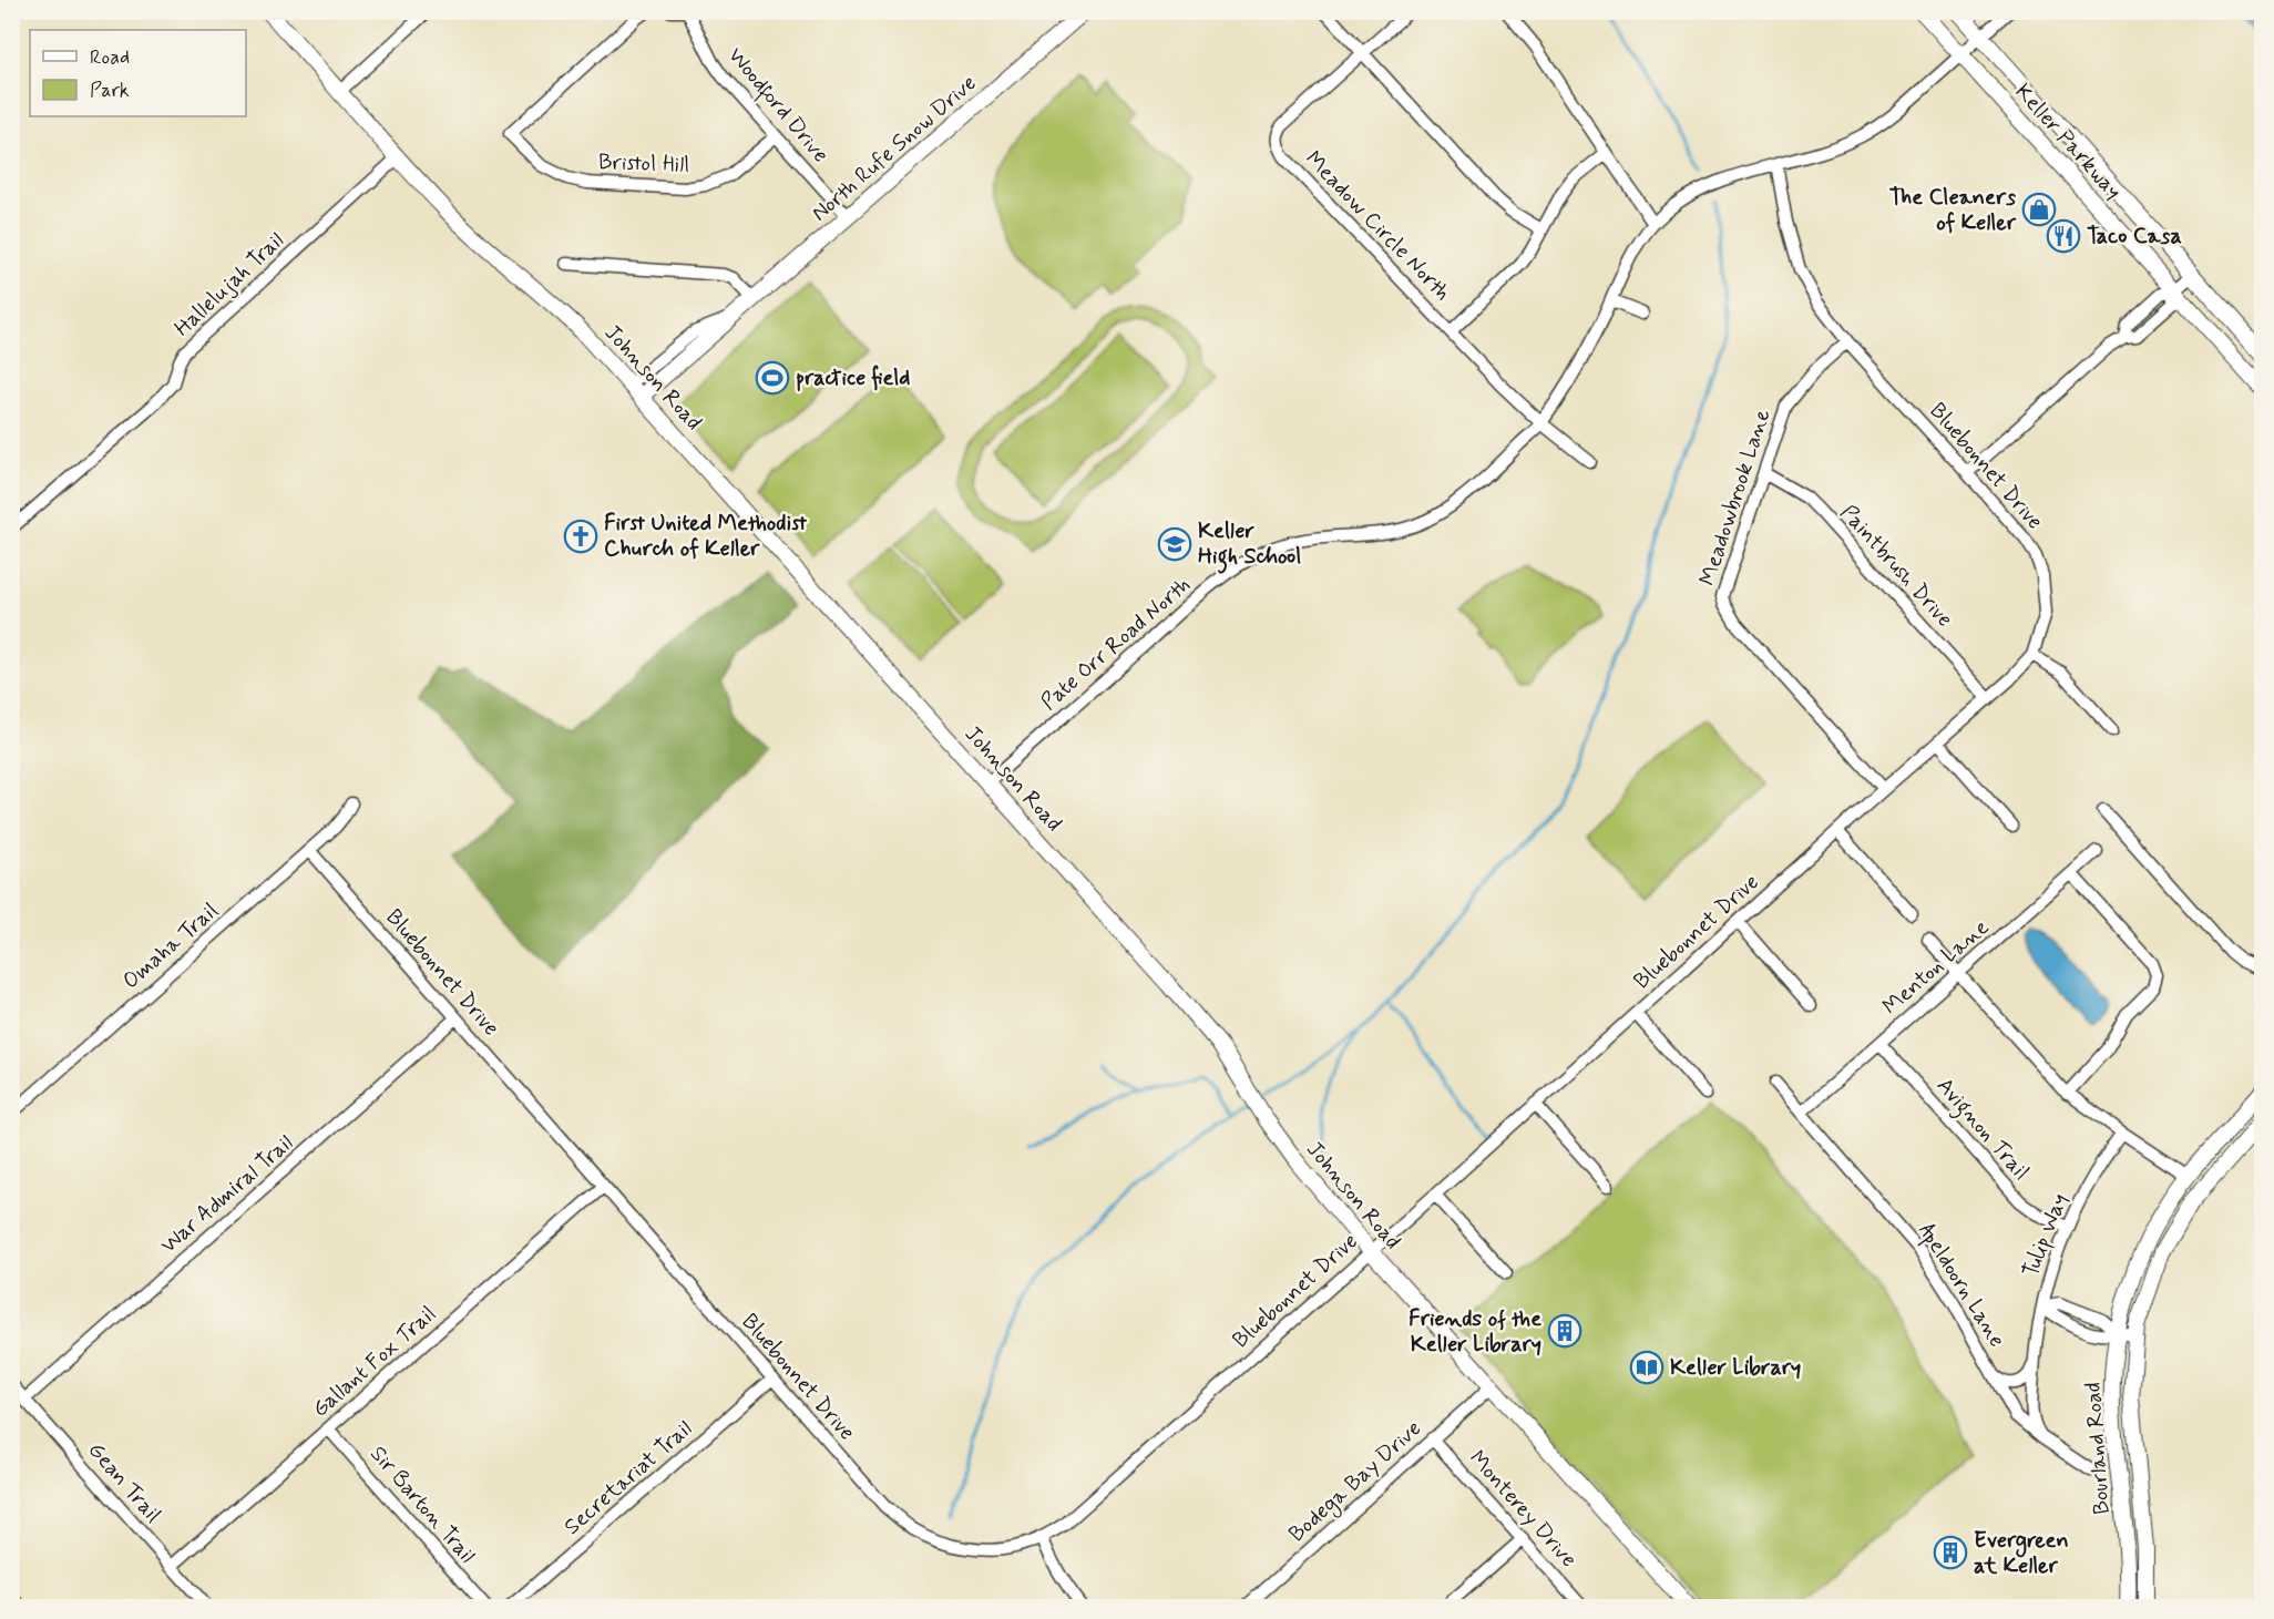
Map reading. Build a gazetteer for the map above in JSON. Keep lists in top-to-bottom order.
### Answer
{
  "streets": {
    "main road": [
      "Keller Parkway",
      "North Rufe Snow Drive",
      "Johnson Road",
      "Bourland Road"
    ],
    "street": [
      "Woodford Drive",
      "Bristol Hill",
      "Meadow Circle North",
      "Hallelujah Trail",
      "Bluebonnet Drive",
      "Meadowbrook Lane",
      "Paintbrush Drive",
      "Pate Orr Road North",
      "Omaha Trail",
      "Menton Lane",
      "Avignon Trail",
      "War Admiral Trail",
      "Tulip Way",
      "Apeldoorn Lane",
      "Gallant Fox Trail",
      "Secretariat Trail",
      "Bodega Bay Drive",
      "Gean Trail",
      "Sir Barton Trail",
      "Monterey Drive"
    ]
  },
  "crossings": [
    ["Woodford Drive", "North Rufe Snow Drive"],
    ["Woodford Drive", "Bristol Hill"],
    ["Keller Parkway", "Pate Orr Road North"],
    ["North Rufe Snow Drive", "Johnson Road"],
    ["Meadow Circle North", "Pate Orr Road North"],
    ["Hallelujah Trail", "Johnson Road"],
    ["Johnson Road", "Bluebonnet Drive"],
    ["Johnson Road", "Pate Orr Road North"],
    ["Johnson Road", "Bodega Bay Drive"],
    ["Bluebonnet Drive", "Meadowbrook Lane"],
    ["Bluebonnet Drive", "Paintbrush Drive"],
    ["Bluebonnet Drive", "Pate Orr Road North"],
    ["Bluebonnet Drive", "Omaha Trail"],
    ["Bluebonnet Drive", "War Admiral Trail"],
    ["Bluebonnet Drive", "Gallant Fox Trail"],
    ["Bluebonnet Drive", "Secretariat Trail"],
    ["Meadowbrook Lane", "Paintbrush Drive"],
    ["Menton Lane", "Avignon Trail"],
    ["Menton Lane", "Apeldoorn Lane"],
    ["Avignon Trail", "Tulip Way"],
    ["War Admiral Trail", "Gean Trail"],
    ["Tulip Way", "Apeldoorn Lane"],
    ["Gallant Fox Trail", "Gean Trail"],
    ["Gallant Fox Trail", "Sir Barton Trail"],
    ["Bodega Bay Drive", "Monterey Drive"]
  ],
  "places": {
    "shop": ["The Cleaners of Keller"],
    "restaurant": ["Taco Casa"],
    "sports": ["practice field"],
    "church": ["First United Methodist Church of Keller"],
    "school or university": ["Keller High School"],
    "building": ["Friends of the Keller Library", "Evergreen at Keller"],
    "library": ["Keller Library"]
  },
  "legend": ["Road", "Park"]
}
